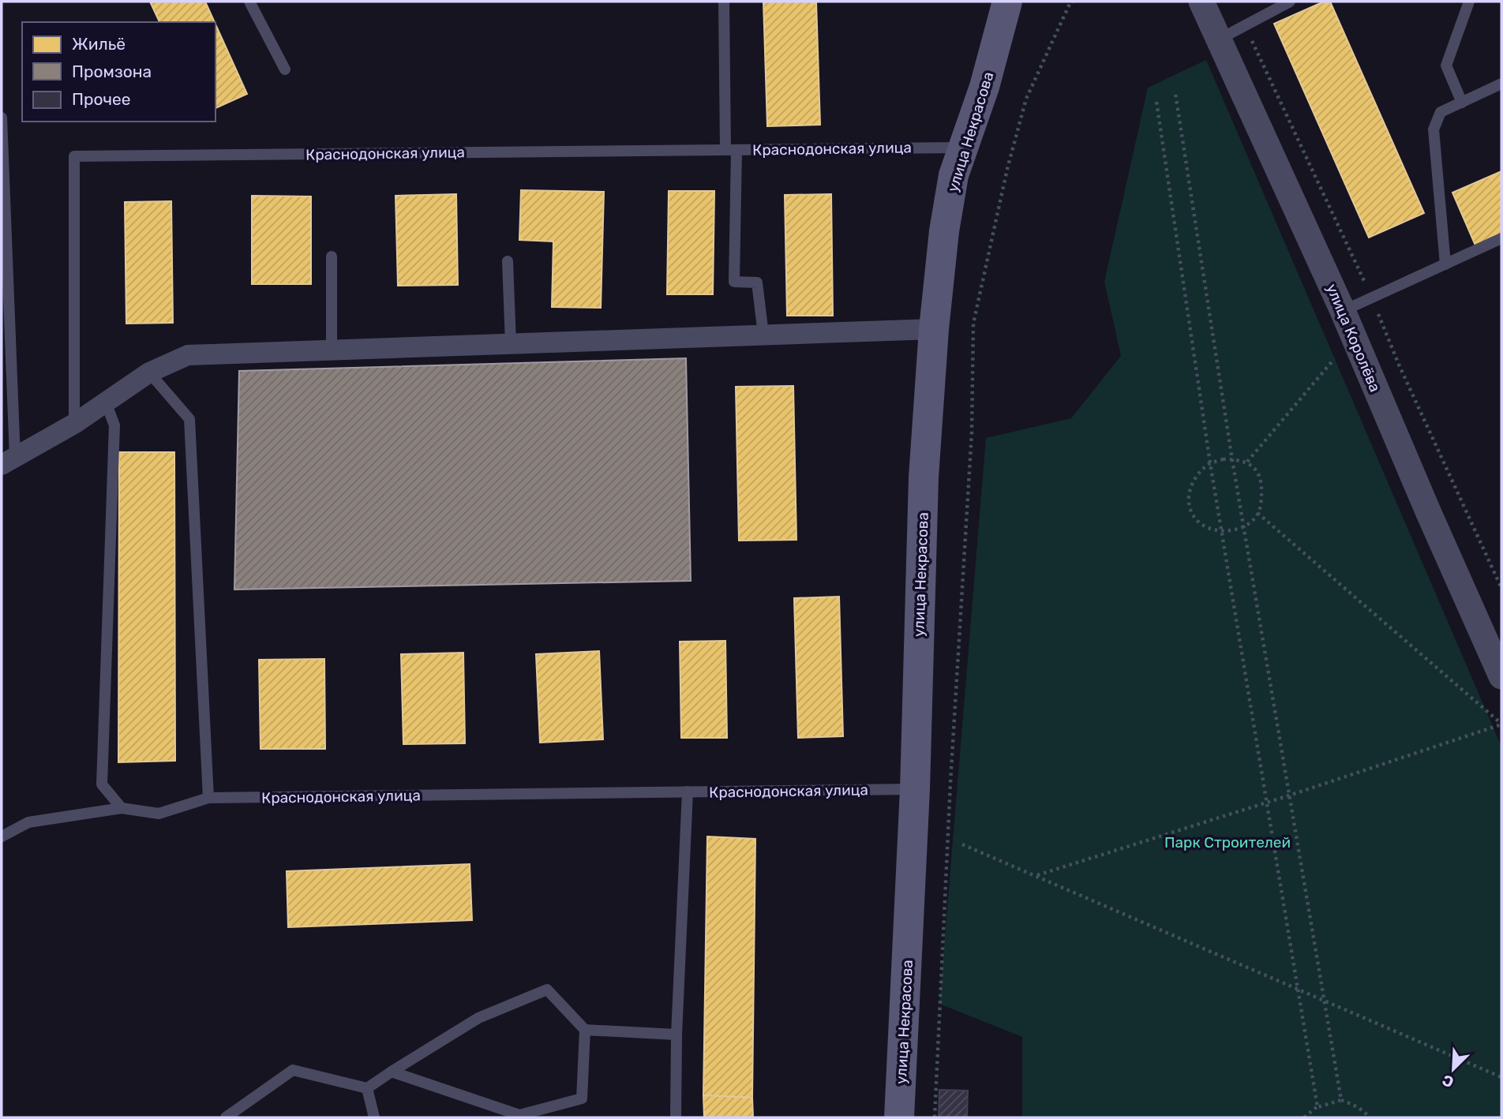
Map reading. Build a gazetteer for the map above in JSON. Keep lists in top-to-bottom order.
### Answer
{
  "streets": {
    "main road": ["улица Некрасова"],
    "street": ["улица Королёва"],
    "lane": ["Краснодонская улица"]
  },
  "crossings": [
    ["улица Некрасова", "Краснодонская улица"]
  ],
  "parks": ["Парк Строителей"],
  "legend": ["Жильё", "Промзона", "Прочее"],
  "north": "bottom left"
}
